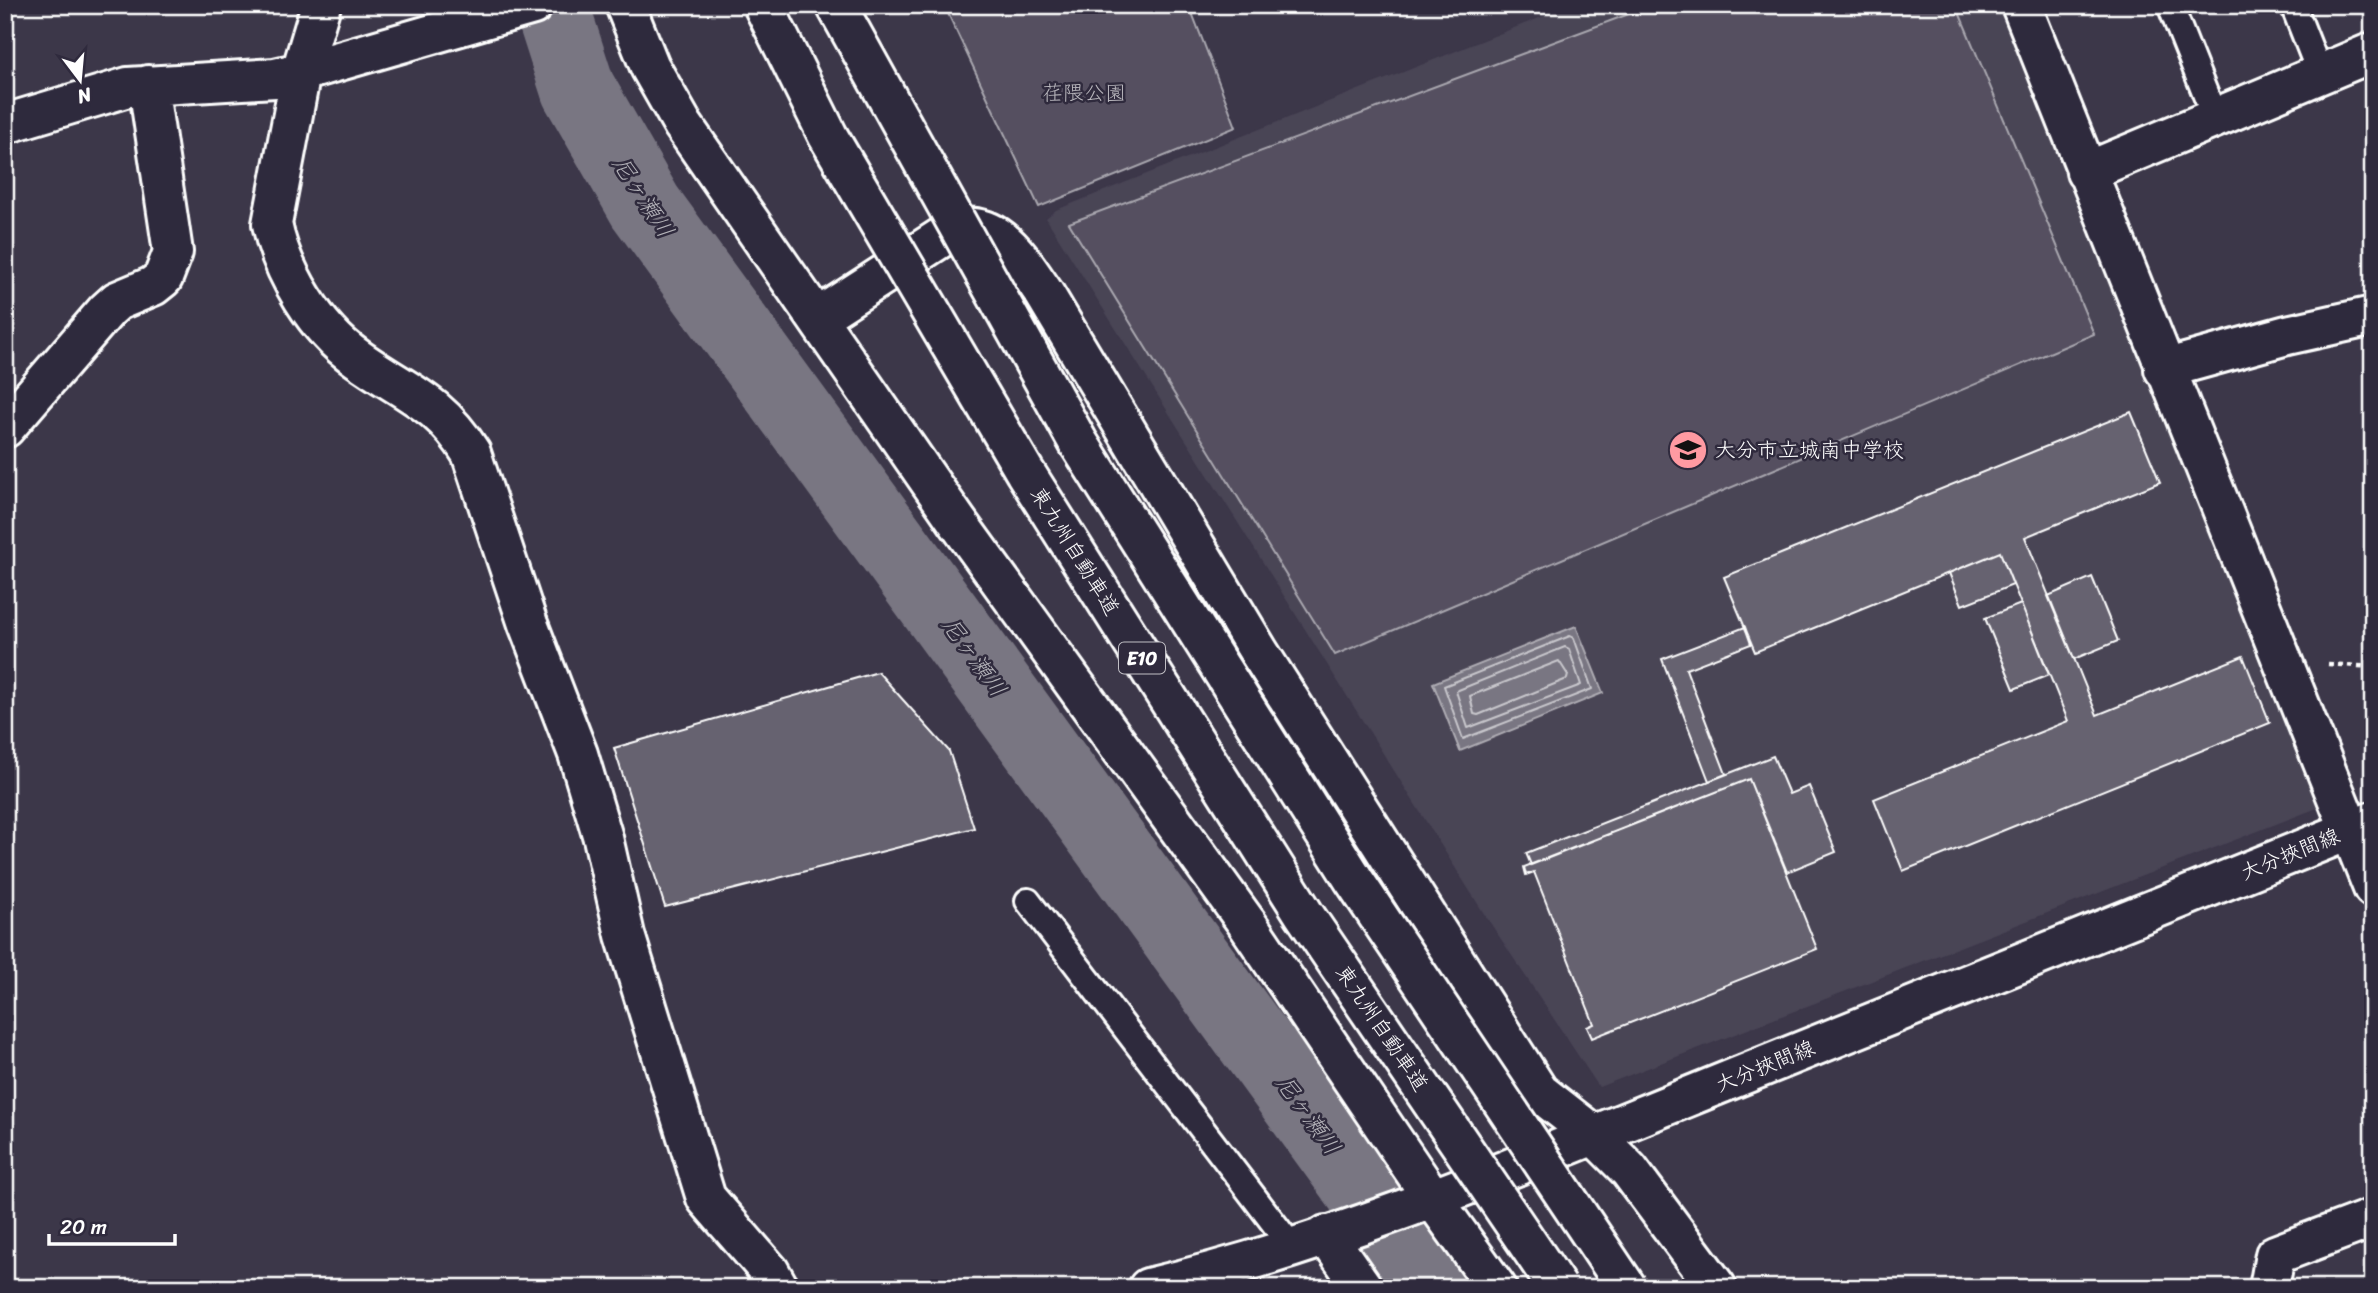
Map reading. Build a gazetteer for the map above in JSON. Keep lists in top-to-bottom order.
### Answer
{
  "streets": {
    "main road": ["東九州自動車道", "E10", "大分挾間線"]
  },
  "water": ["尼ヶ瀬川"],
  "parks": ["荏隈公園"],
  "places": {
    "school or university": ["大分市立城南中学校"]
  },
  "scale_bar": "20 m",
  "north": "bottom"
}
